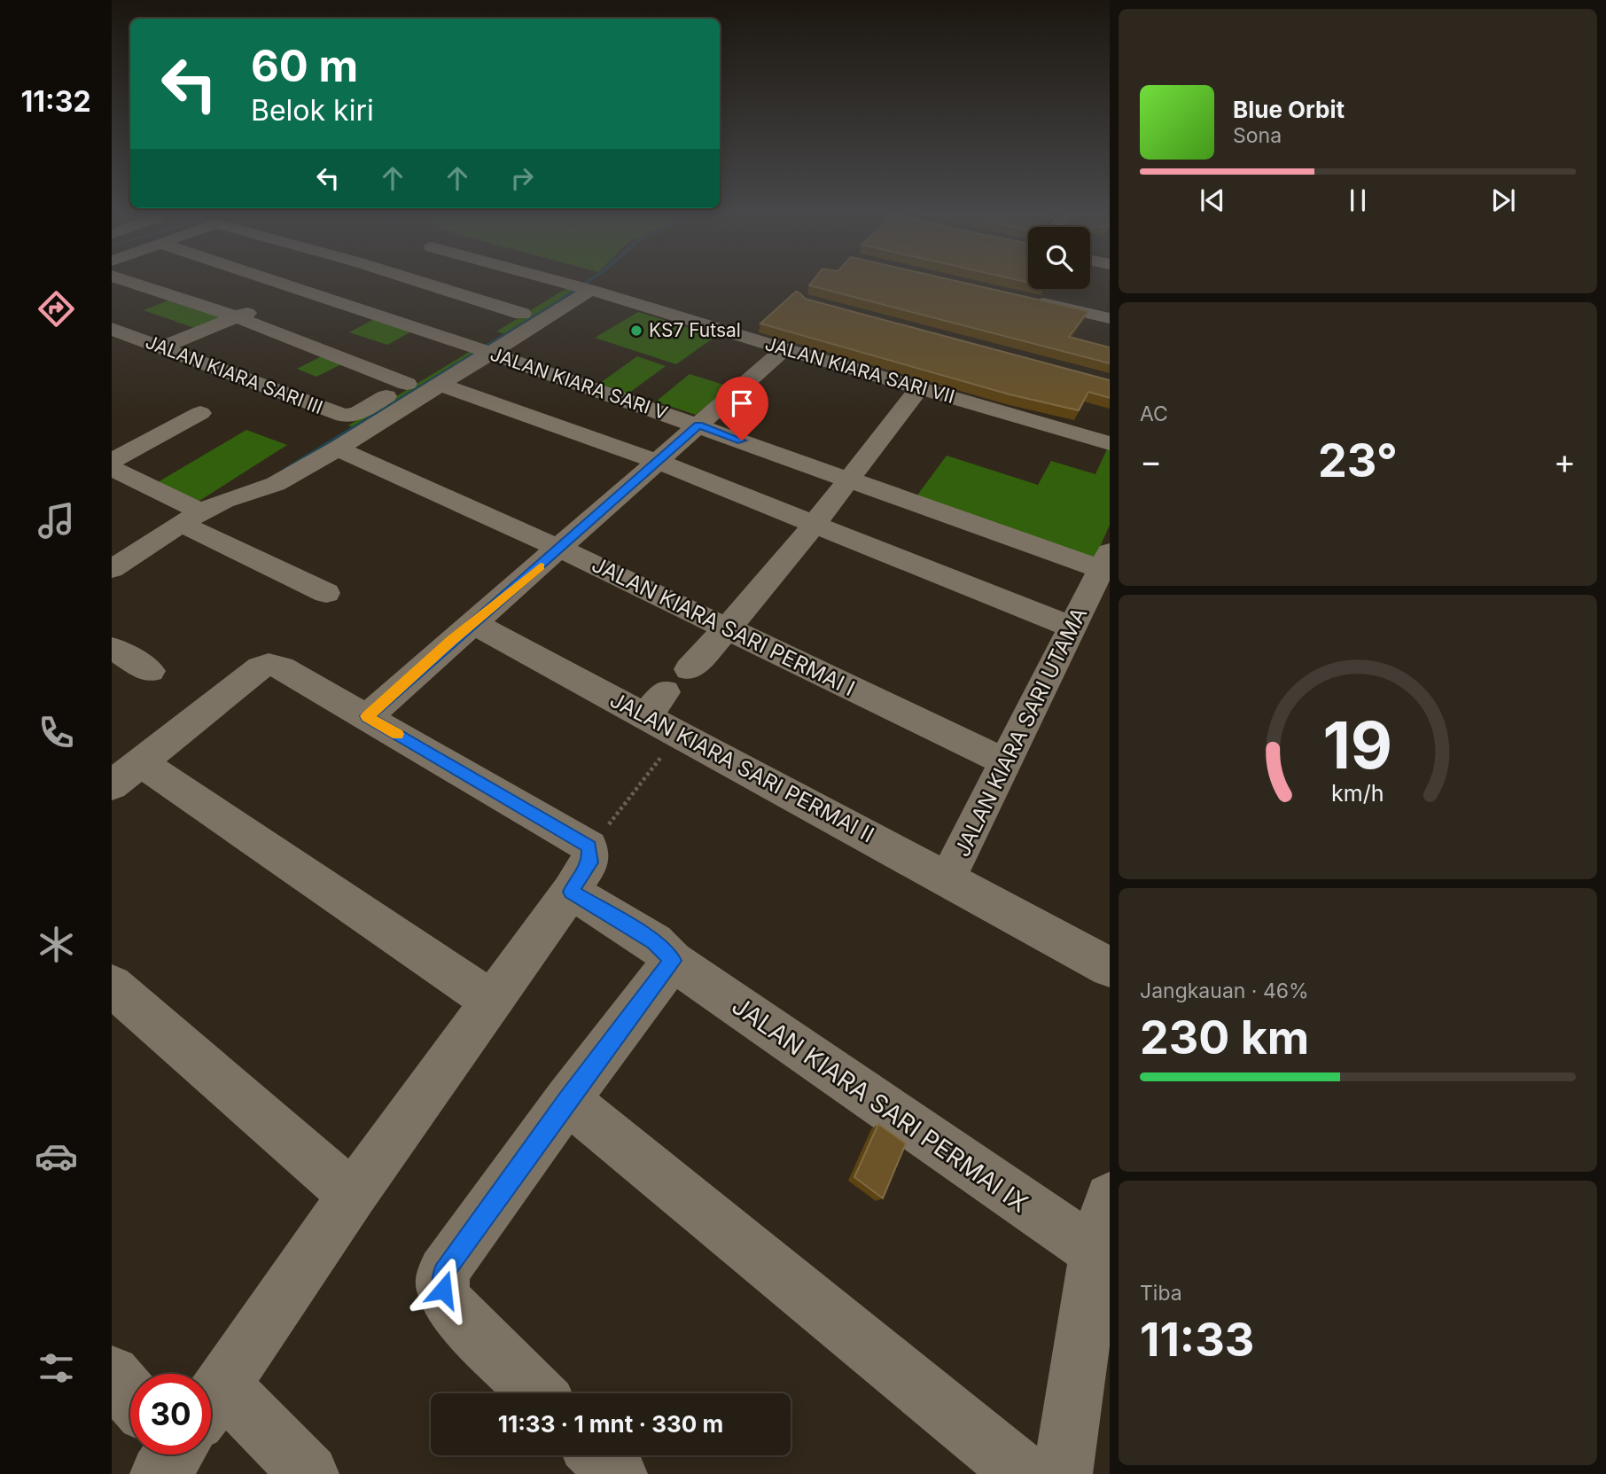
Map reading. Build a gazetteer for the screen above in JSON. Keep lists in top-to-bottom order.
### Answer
{
  "streets": {
    "street": [
      "JALAN KIARA SARI VII",
      "JALAN KIARA SARI III",
      "JALAN KIARA SARI V",
      "JALAN KIARA SARI PERMAI I",
      "JALAN KIARA SARI UTAMA",
      "JALAN KIARA SARI PERMAI II",
      "JALAN KIARA SARI PERMAI IX"
    ]
  },
  "crossings": [
    ["JALAN KIARA SARI V", "JALAN KIARA SARI UTAMA"],
    ["JALAN KIARA SARI PERMAI I", "JALAN KIARA SARI UTAMA"],
    ["JALAN KIARA SARI UTAMA", "JALAN KIARA SARI PERMAI II"]
  ],
  "places": ["KS7 Futsal"],
  "page": {
    "tabs": "11:32",
    "turn": ["60 m", "Belok kiri"],
    "song": ["Blue Orbit", "Sona"],
    "tile": [
      "AC",
      ["Jangkauan · 46%", "230 km"],
      ["Tiba", "11:33"]
    ],
    "heat": ["−", "23°", "+"],
    "limit": "30",
    "trip": "11:33 · 1 mnt · 330 m",
    "gauge": ["19", "km/h"]
  }
}
